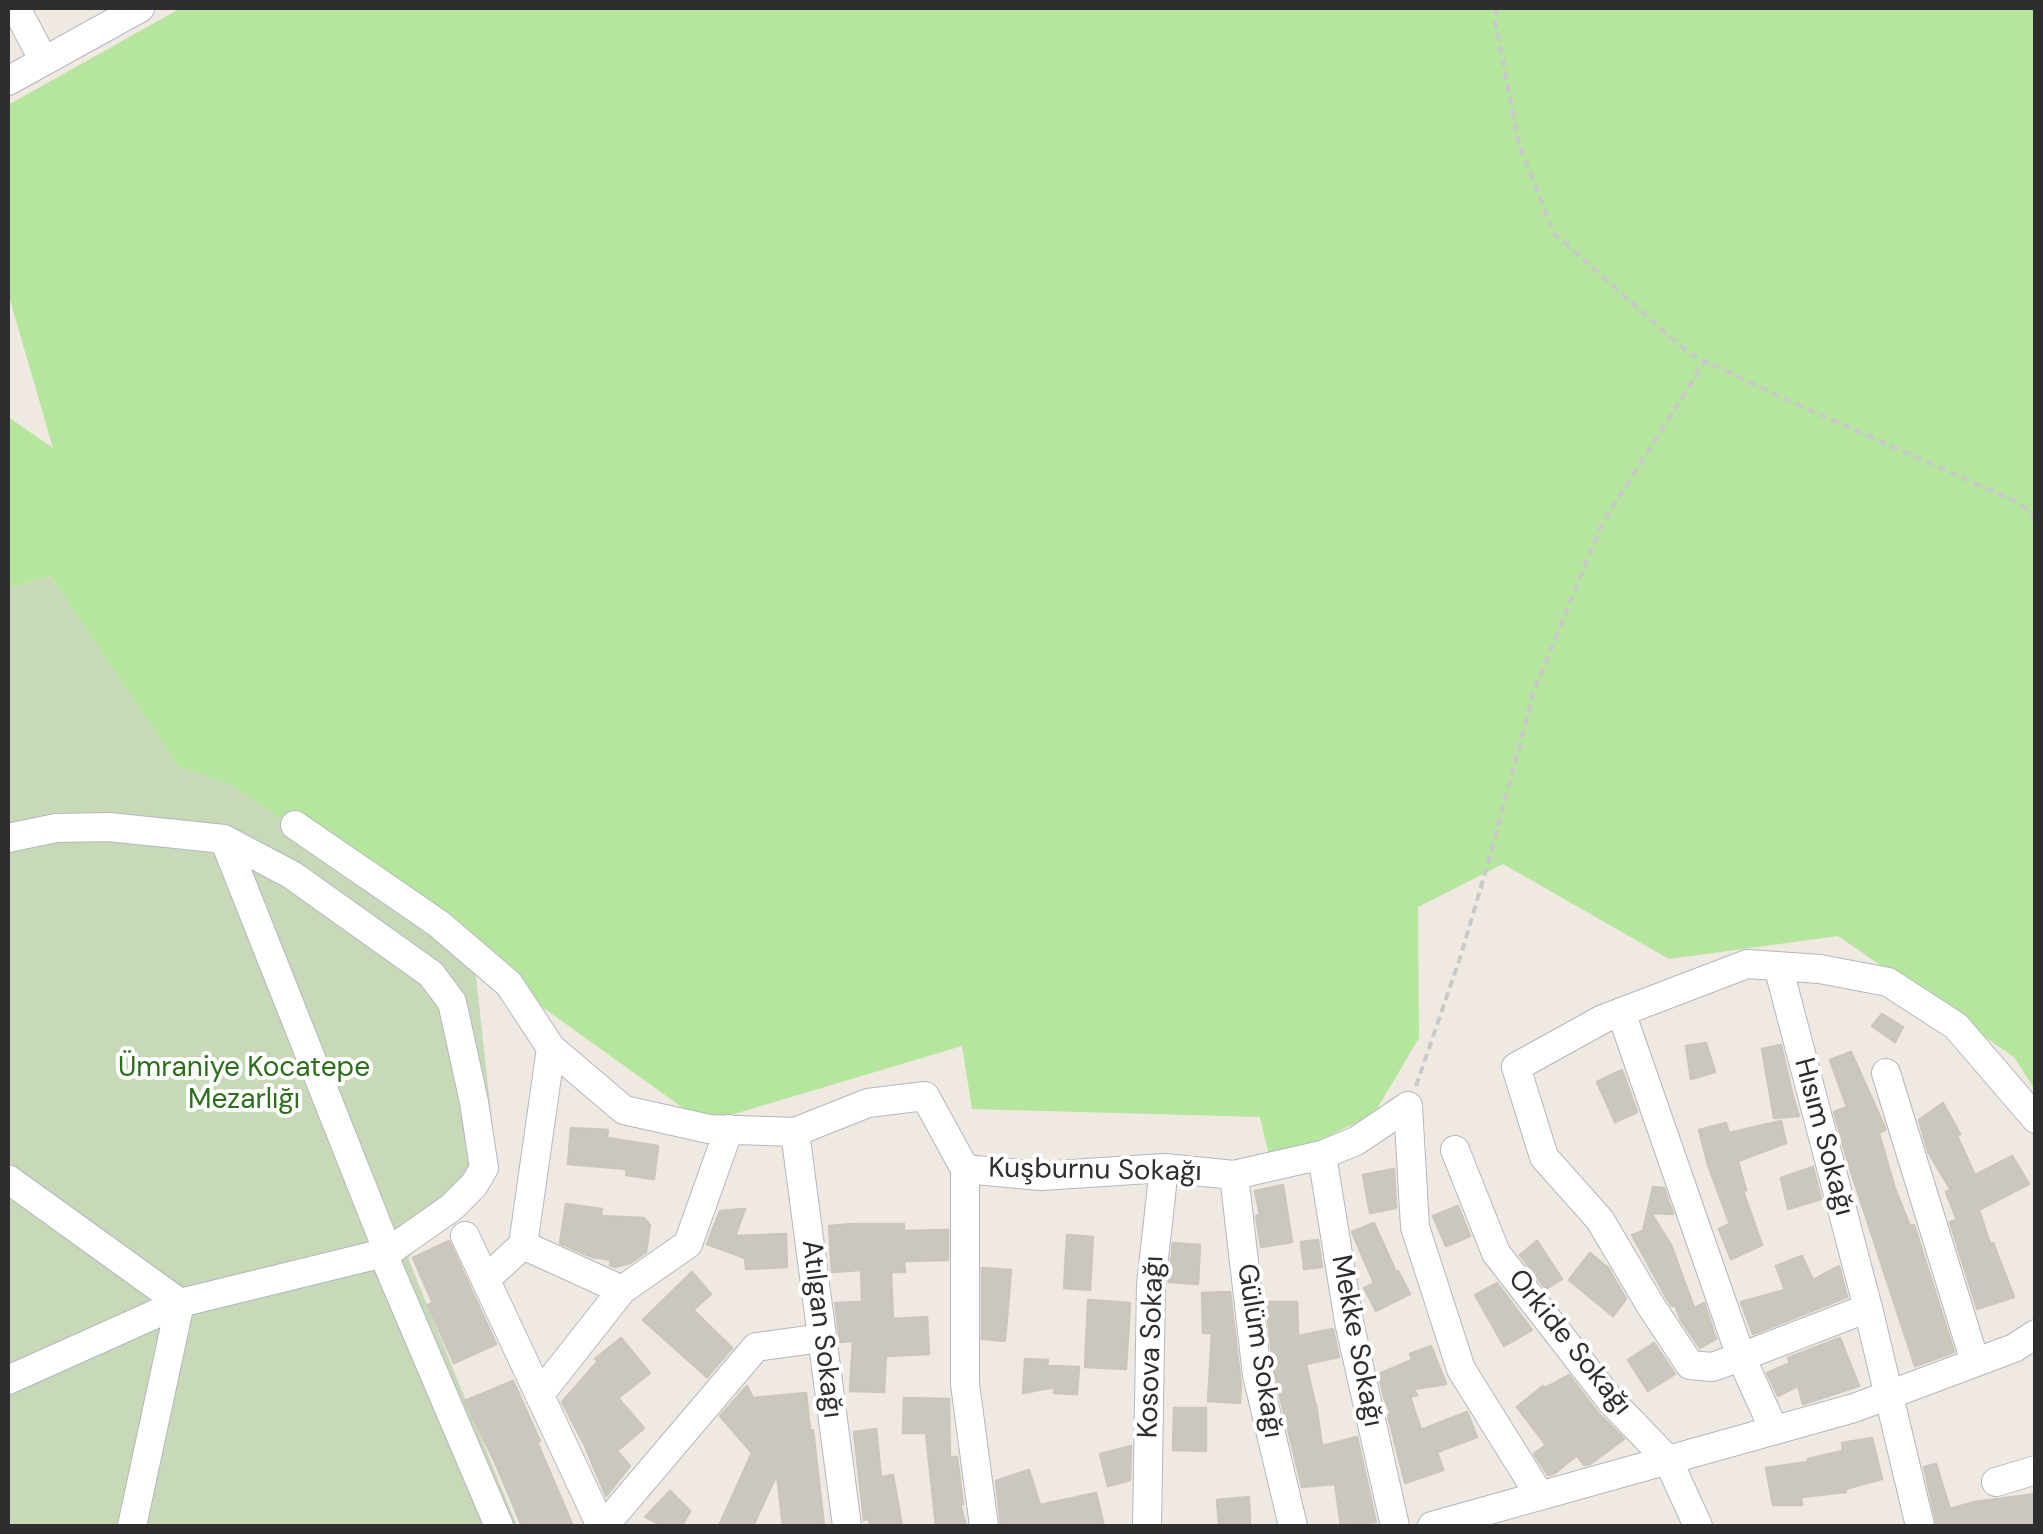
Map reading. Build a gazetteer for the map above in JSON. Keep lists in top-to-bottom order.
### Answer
{
  "streets": {
    "street": [
      "Hısım Sokağı",
      "Kuşburnu Sokağı",
      "Atılgan Sokağı",
      "Mekke Sokağı",
      "Orkide Sokağı",
      "Kosova Sokağı",
      "Gülüm Sokağı"
    ]
  },
  "crossings": [
    ["Kuşburnu Sokağı", "Atılgan Sokağı"],
    ["Kuşburnu Sokağı", "Mekke Sokağı"],
    ["Kuşburnu Sokağı", "Kosova Sokağı"],
    ["Kuşburnu Sokağı", "Gülüm Sokağı"]
  ],
  "parks": ["Ümraniye Kocatepe Mezarlığı"]
}
